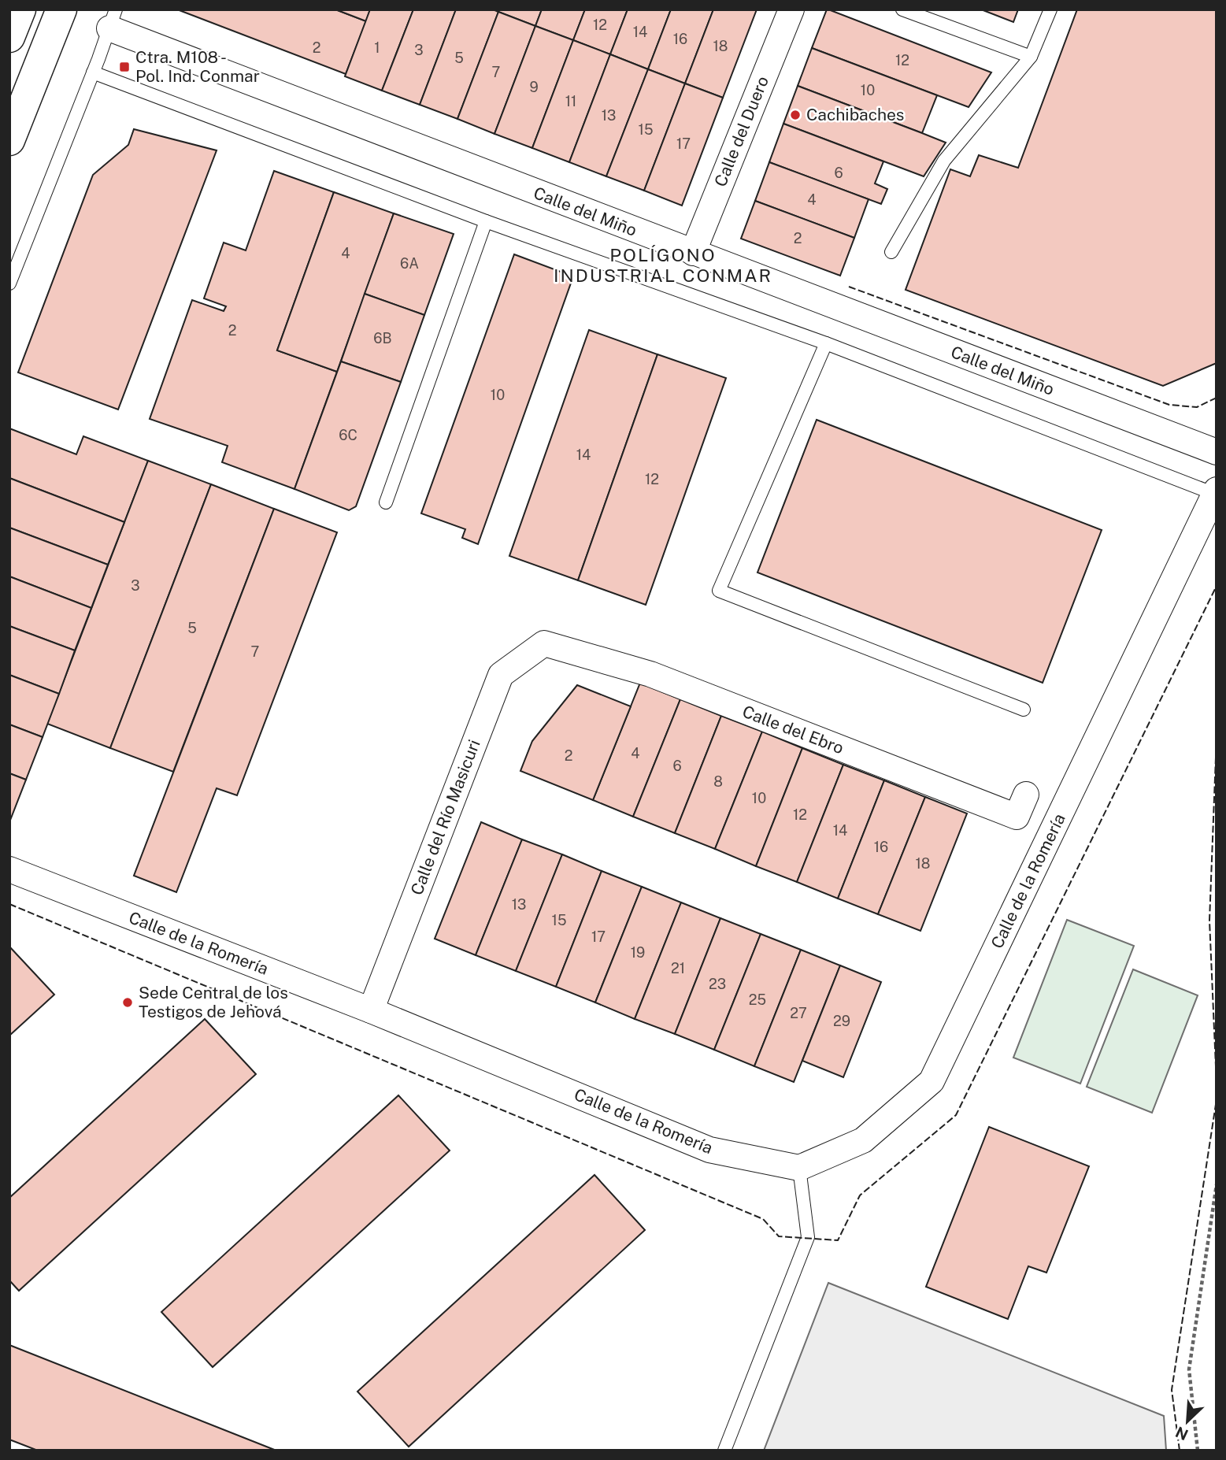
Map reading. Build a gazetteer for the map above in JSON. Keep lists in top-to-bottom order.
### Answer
{
  "streets": {
    "street": [
      "Calle del Duero",
      "Calle del Miño",
      "Calle del Ebro",
      "Calle del Río Masicuri",
      "Calle de la Romería"
    ]
  },
  "crossings": [
    ["Calle del Duero", "Calle del Miño"],
    ["Calle del Ebro", "Calle del Río Masicuri"],
    ["Calle del Río Masicuri", "Calle de la Romería"]
  ],
  "districts": ["POLÍGONO INDUSTRIAL CONMAR"],
  "places": {
    "transit": ["Ctra. M108 - Pol. Ind. Conmar"],
    "other": ["Cachibaches", "Sede Central de los Testigos de Jehová"]
  },
  "house_numbers": [
    "12",
    "14",
    "16",
    "18",
    "2",
    "1",
    "3",
    "5",
    "12",
    "7",
    "9",
    "10",
    "11",
    "13",
    "15",
    "17",
    "6",
    "4",
    "2",
    "4",
    "6A",
    "2",
    "6B",
    "10",
    "6C",
    "14",
    "12",
    "3",
    "5",
    "7",
    "4",
    "2",
    "6",
    "8",
    "10",
    "12",
    "14",
    "16",
    "18",
    "13",
    "15",
    "17",
    "19",
    "21",
    "23",
    "25",
    "27",
    "29"
  ],
  "north": "bottom left"
}
